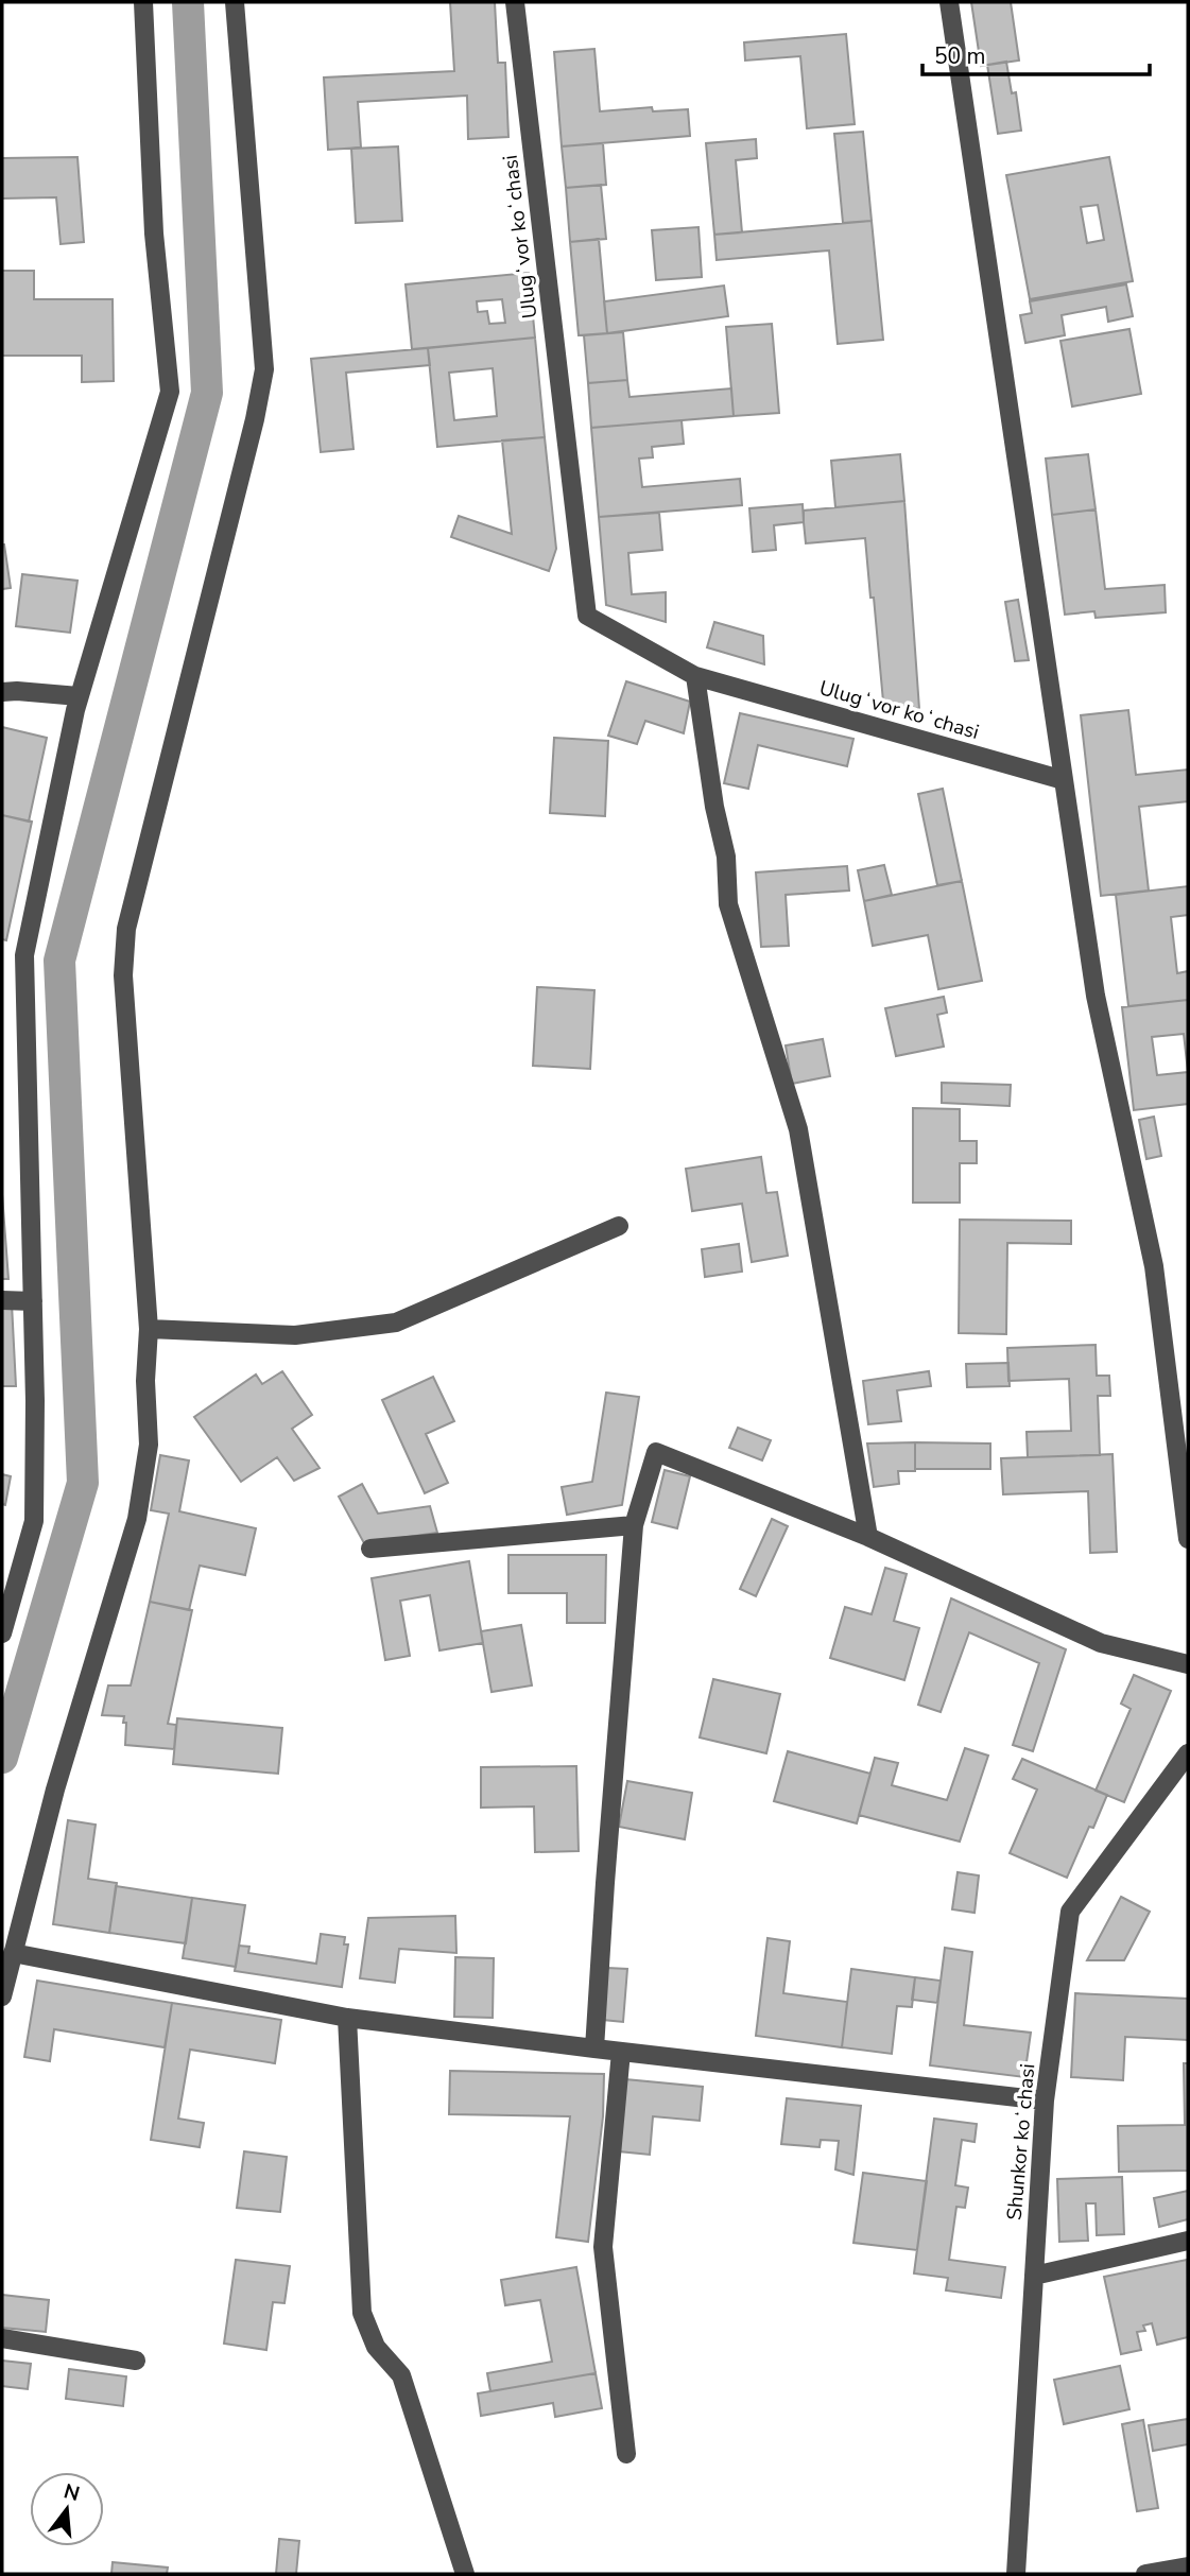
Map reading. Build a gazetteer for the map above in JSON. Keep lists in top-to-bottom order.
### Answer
{
  "streets": {
    "street": ["Ulugʻvor koʻchasi", "Shunkor koʻchasi"]
  },
  "scale_bar": "50 m",
  "north": "top"
}
